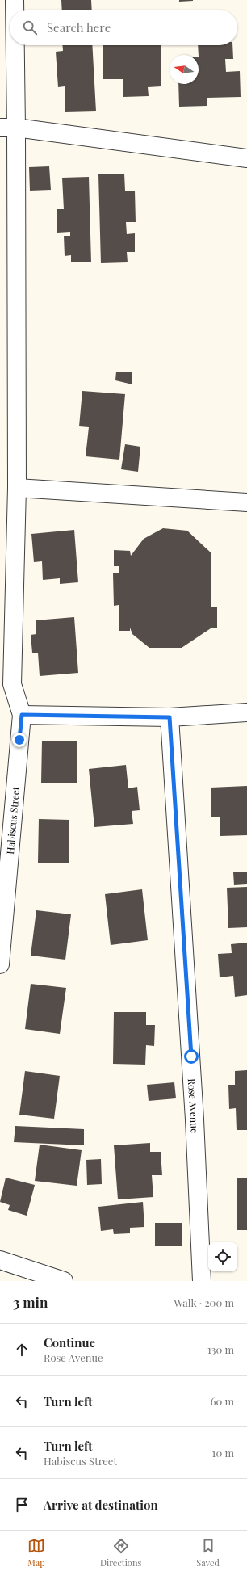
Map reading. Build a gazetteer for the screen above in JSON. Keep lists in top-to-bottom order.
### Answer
{
  "streets": {
    "street": ["Habiscus Street", "Rose Avenue"]
  },
  "north": "left",
  "page": {
    "search": "Search here",
    "heading": ["3 min", "Walk · 200 m"],
    "list": [
      ["Continue", "Rose Avenue", "130 m"],
      ["Turn left", "60 m"],
      ["Turn left", "Habiscus Street", "10 m"],
      "Arrive at destination"
    ],
    "nav": ["Map", "Directions", "Saved"]
  }
}
